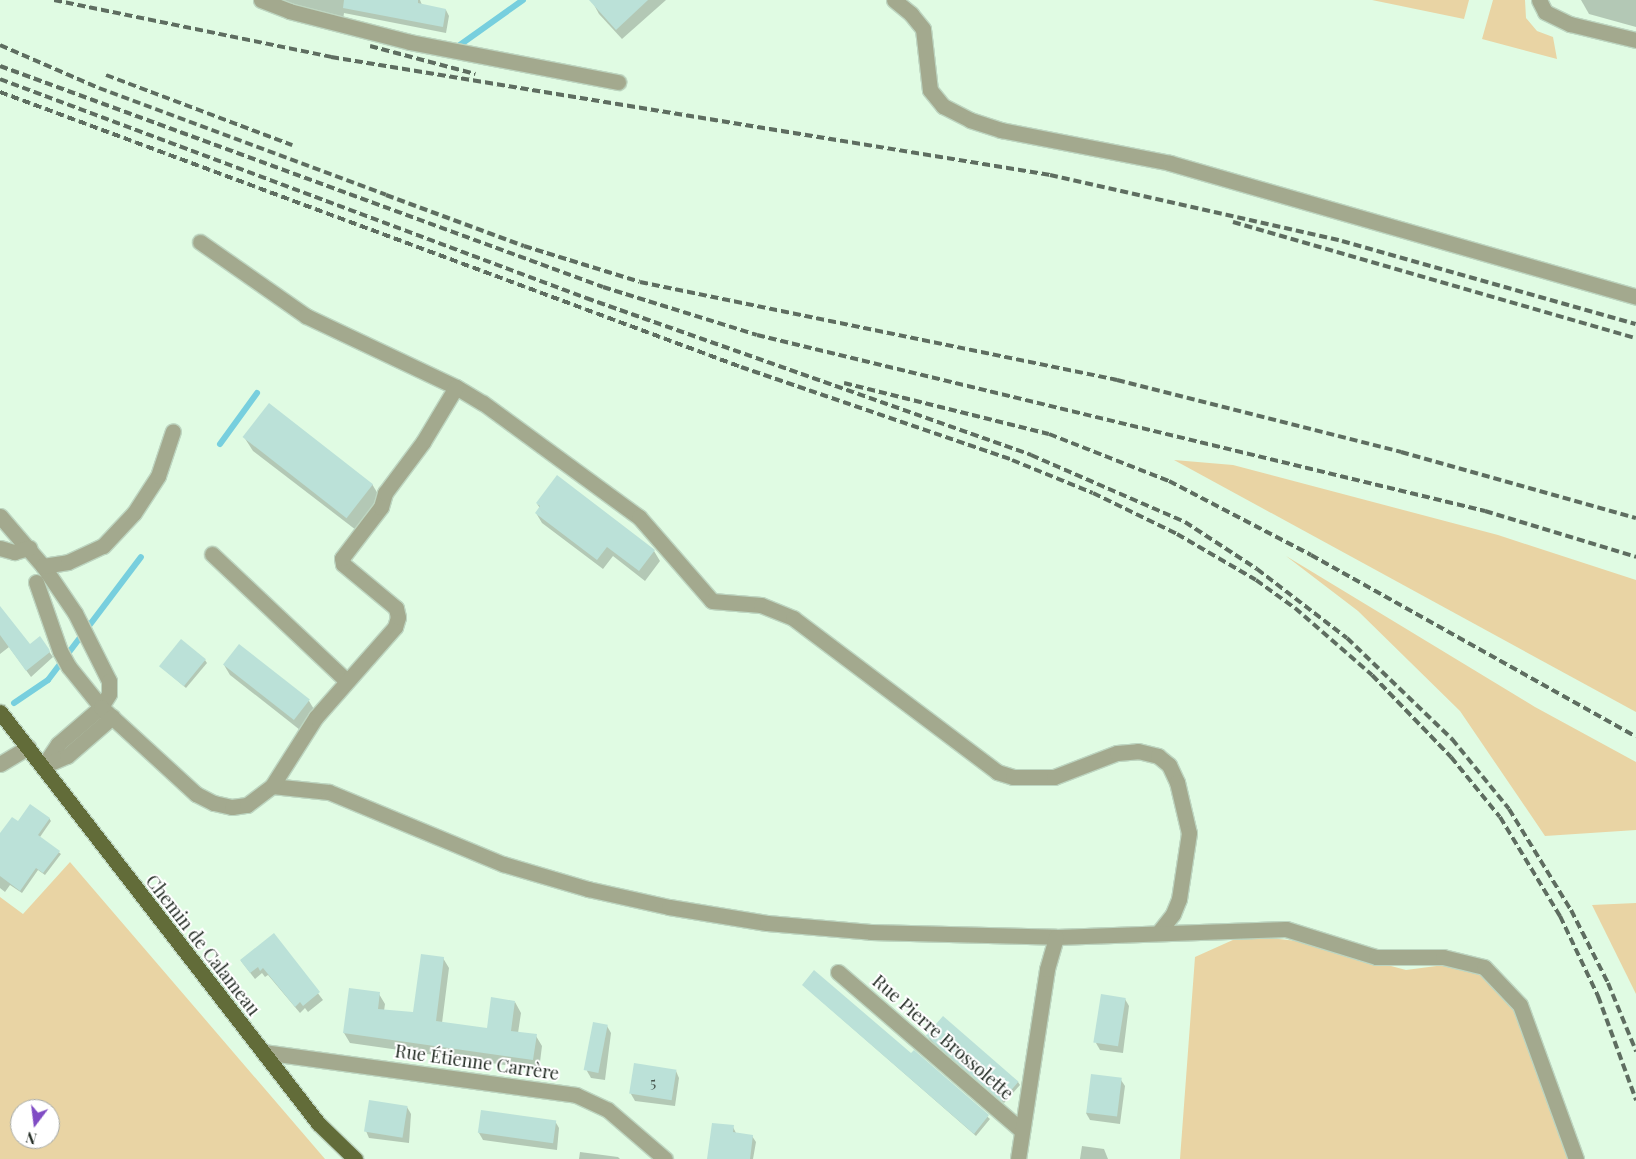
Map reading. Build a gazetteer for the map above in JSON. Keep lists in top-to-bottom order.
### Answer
{
  "streets": {
    "main road": ["Chemin de Calameau"],
    "street": ["Rue Pierre Brossolette", "Rue Étienne Carrère"]
  },
  "crossings": [
    ["Chemin de Calameau", "Rue Étienne Carrère"]
  ],
  "house_numbers": ["5"],
  "north": "bottom"
}
